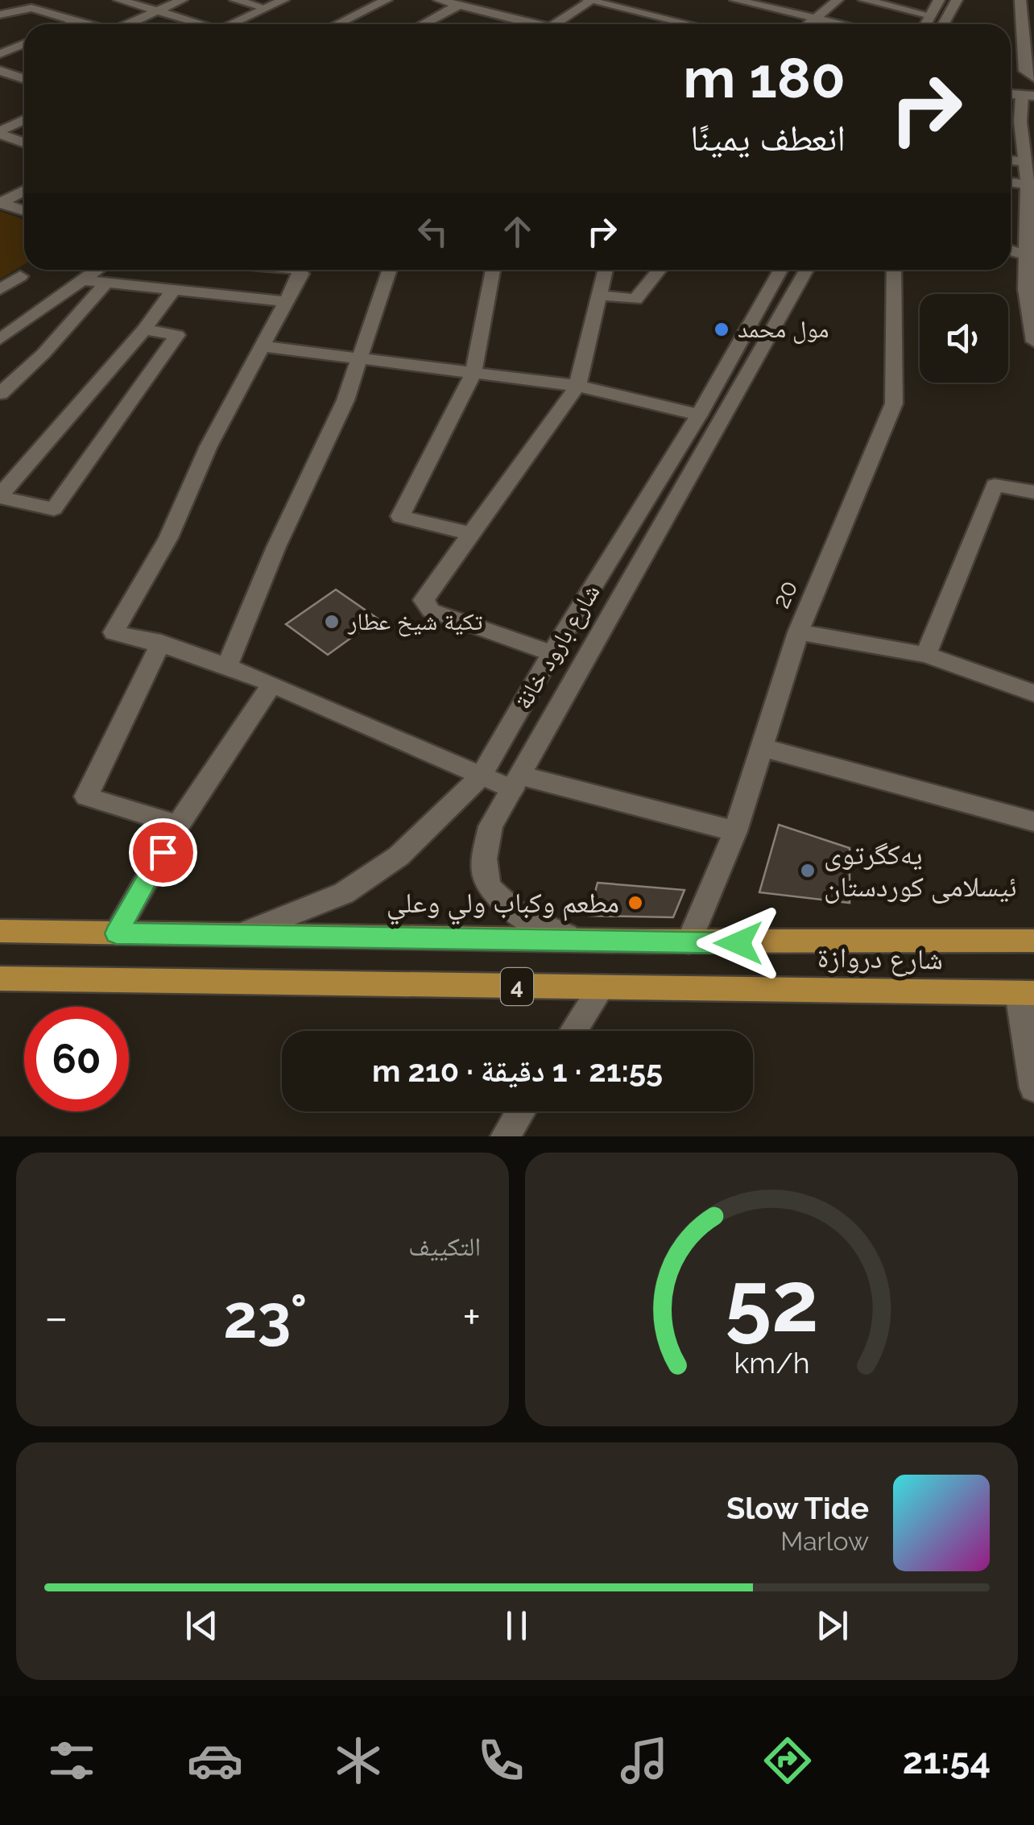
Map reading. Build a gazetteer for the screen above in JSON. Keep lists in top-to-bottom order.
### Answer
{
  "streets": {
    "main road": ["شارع دروازة", "4"],
    "street": ["20", "شارع بارود خانة"]
  },
  "crossings": [
    ["20", "شارع دروازة"],
    ["شارع بارود خانة", "شارع دروازة"]
  ],
  "places": [
    "مول محمد",
    "تكية شيخ عطار",
    "یەکگرتوی ئیسلامی کوردستان",
    "مطعم وكباب ولي وعلي"
  ],
  "page": {
    "turn": ["180 m", "انعطف يمينًا"],
    "limit": "60",
    "trip": "21:55 · 1 دقيقة · 210 m",
    "tile": "التكييف",
    "heat": ["−", "23°", "+"],
    "song": ["Slow Tide", "Marlow"],
    "tabs": "21:54",
    "gauge": ["52", "km/h"]
  }
}
